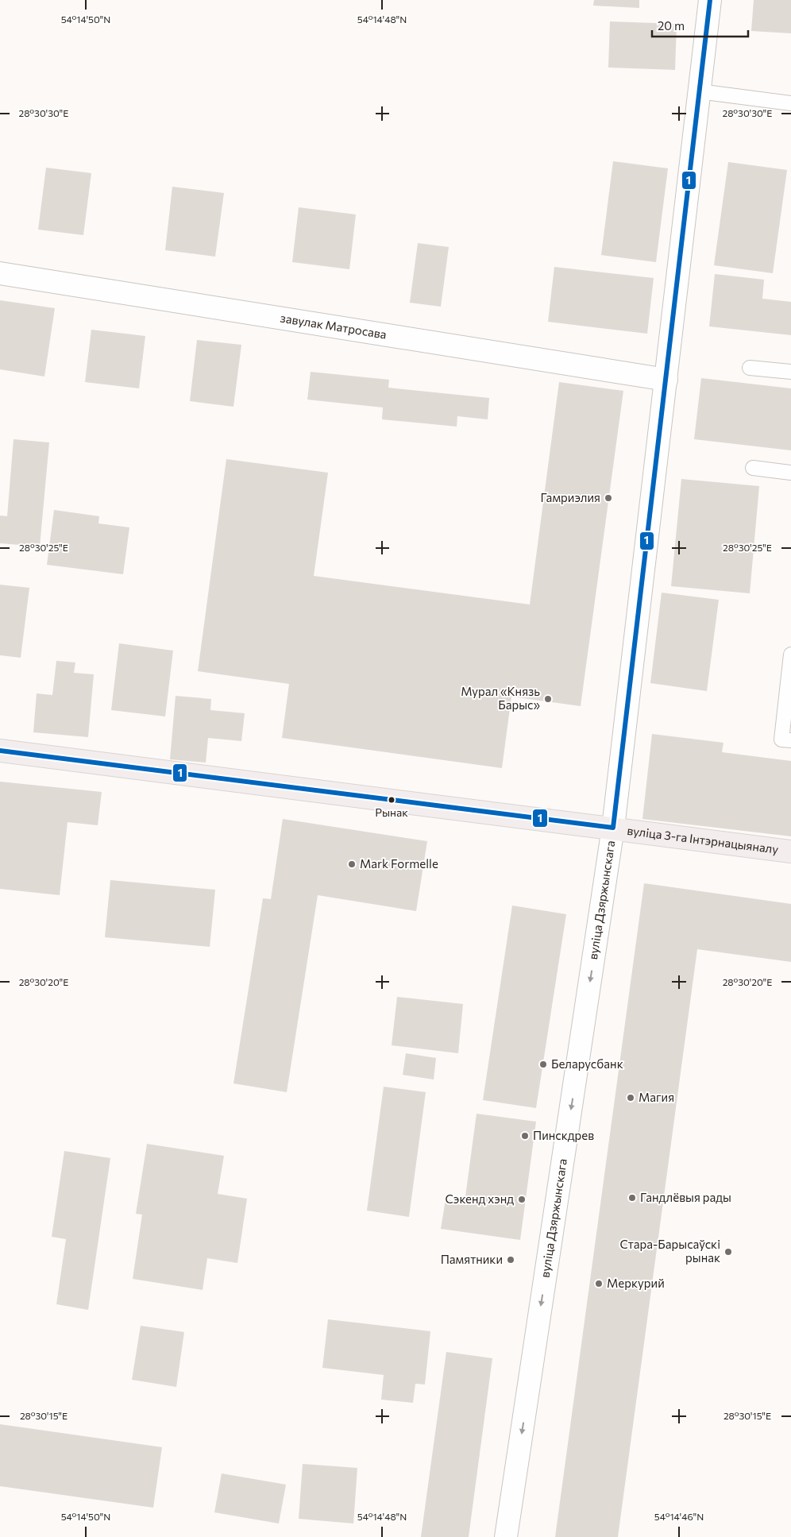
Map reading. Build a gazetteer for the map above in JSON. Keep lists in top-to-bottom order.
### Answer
{
  "streets": {
    "main road": ["вуліца 3-га Інтэрнацыяналу"],
    "street": ["завулак Матросава", "вуліца Дзяржынскага"]
  },
  "crossings": [
    ["завулак Матросава", "вуліца Дзяржынскага"],
    ["вуліца 3-га Інтэрнацыяналу", "вуліца Дзяржынскага"]
  ],
  "one_way": ["вуліца Дзяржынскага"],
  "places": [
    "Гамриэлия",
    "Мурал «Князь Барыс»",
    "Рынак",
    "Mark Formelle",
    "Беларусбанк",
    "Магия",
    "Пинскдрев",
    "Гандлёвыя рады",
    "Сэкенд хэнд",
    "Стара-Барысаўскі рынак",
    "Памятники",
    "Меркурий"
  ],
  "lines": ["transit line 1"],
  "scale_bar": "20 m",
  "coordinates": [
    "54°14'50\"N",
    "54°14'48\"N",
    "28°30'30\"E",
    "28°30'25\"E",
    "28°30'20\"E",
    "28°30'15\"E",
    "54°14'46\"N"
  ]
}
